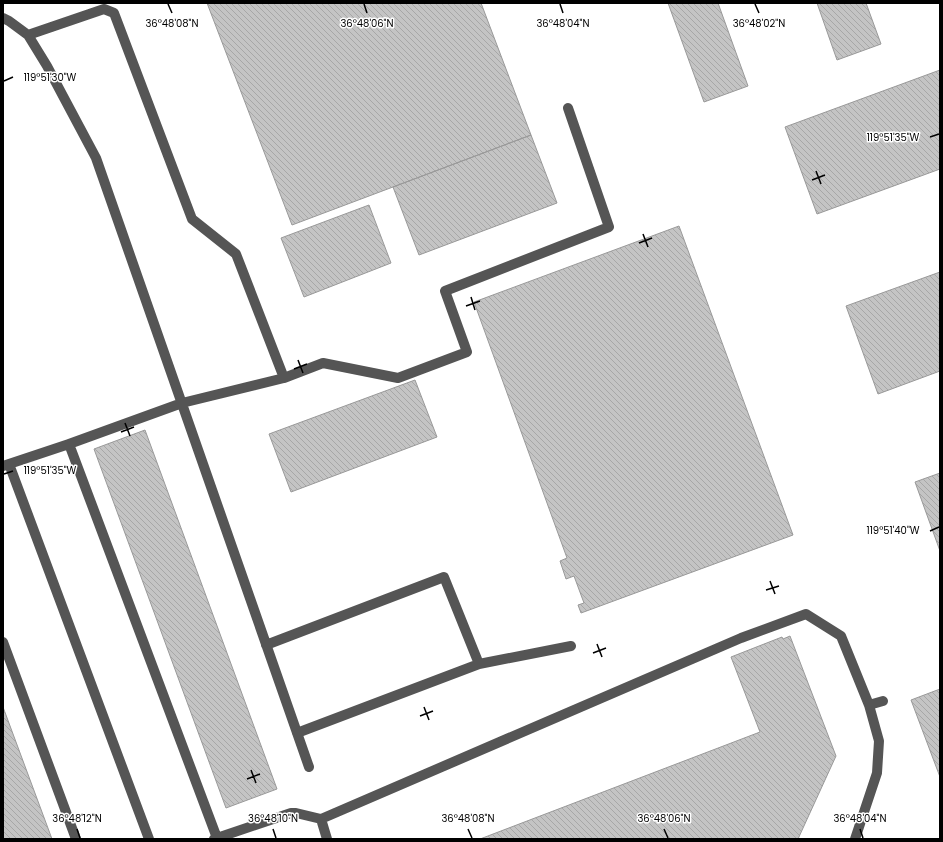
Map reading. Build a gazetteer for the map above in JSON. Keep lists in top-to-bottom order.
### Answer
{
  "coordinates": [
    "36°48'08\"N",
    "36°48'06\"N",
    "36°48'04\"N",
    "36°48'02\"N",
    "119°51'30\"W",
    "119°51'35\"W",
    "119°51'40\"W",
    "36°48'12\"N",
    "36°48'10\"N"
  ]
}
